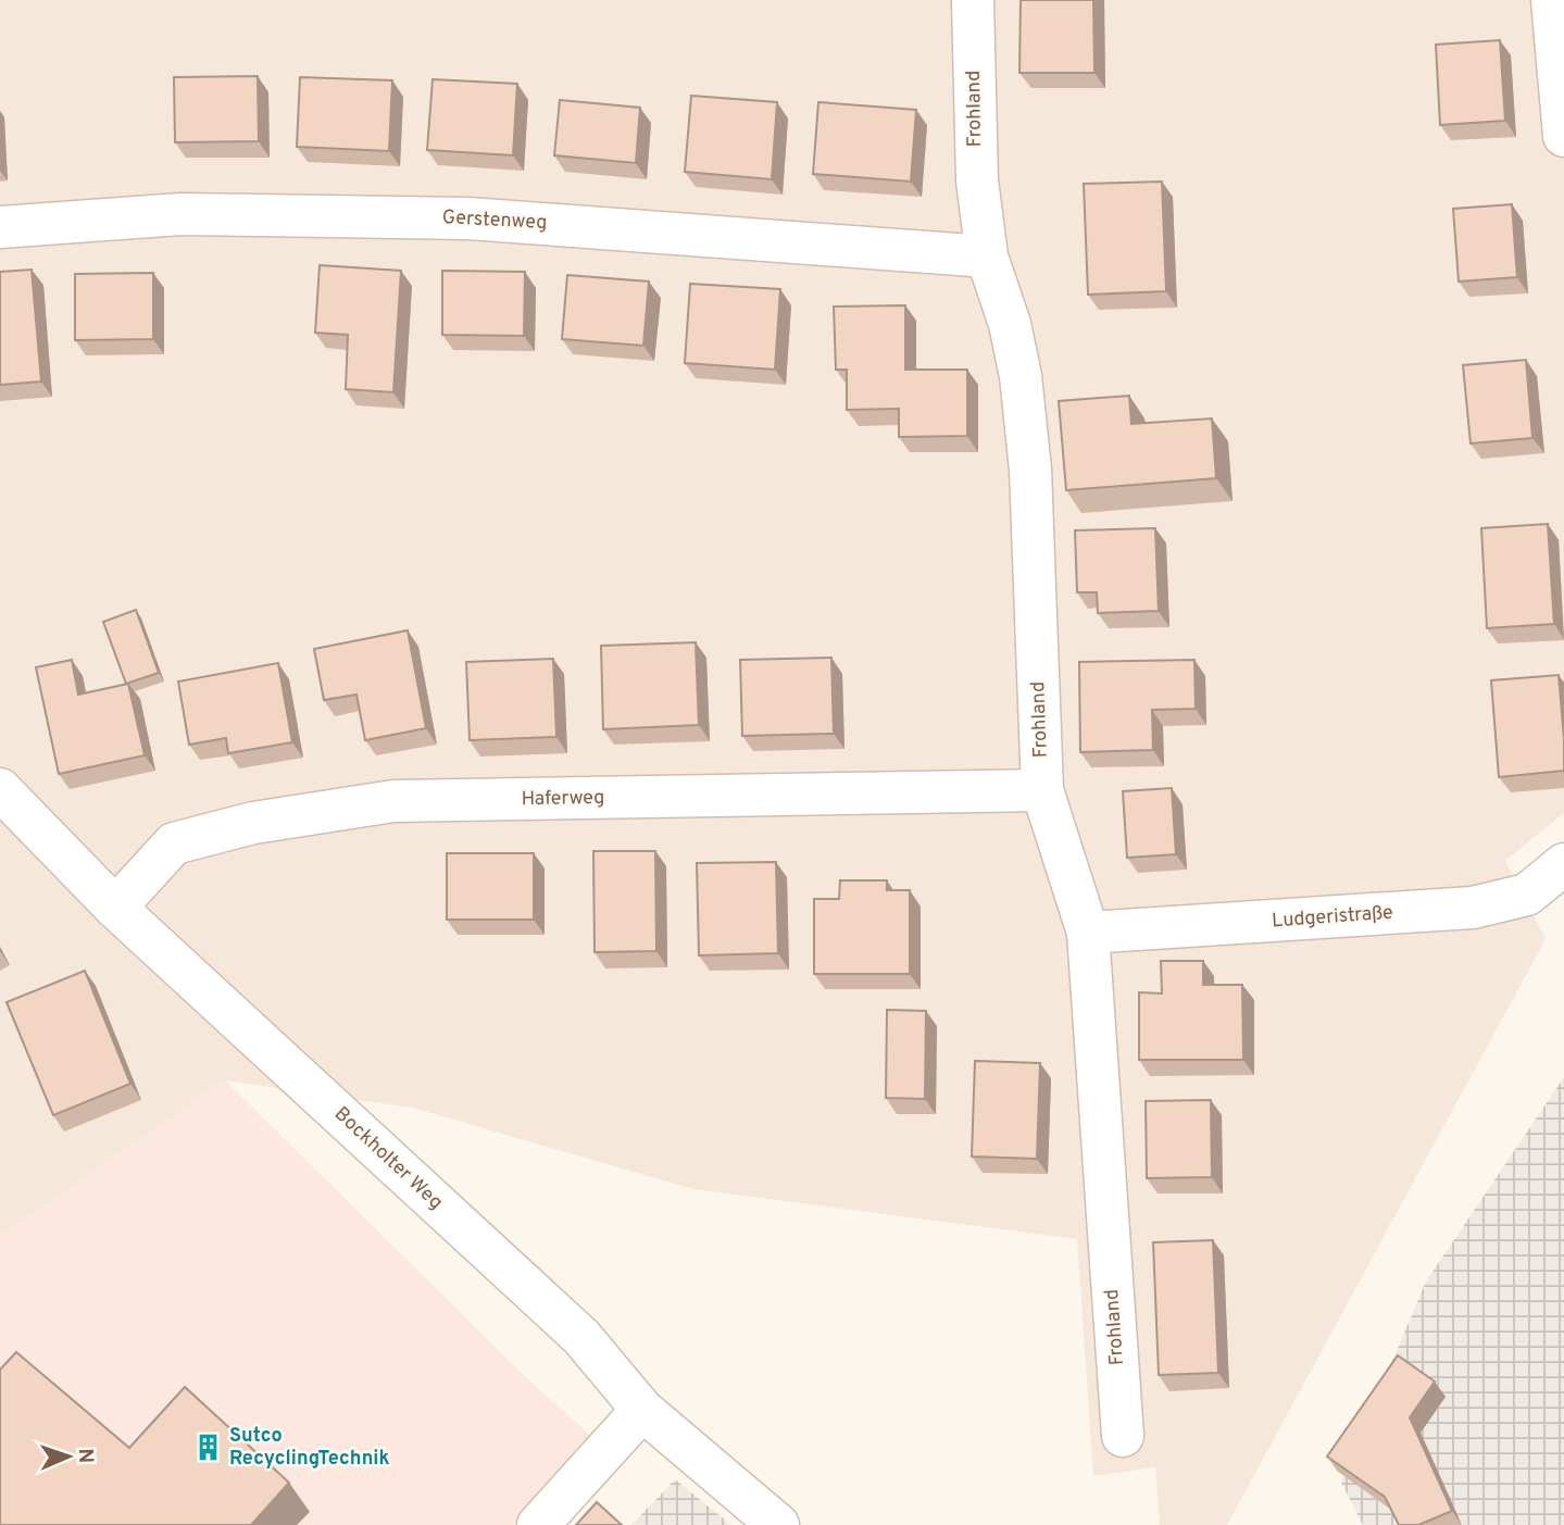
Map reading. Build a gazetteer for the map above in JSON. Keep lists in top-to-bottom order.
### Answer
{
  "streets": {
    "street": [
      "Frohland",
      "Gerstenweg",
      "Haferweg",
      "Ludgeristraße",
      "Bockholter Weg"
    ]
  },
  "crossings": [
    ["Frohland", "Gerstenweg"],
    ["Frohland", "Haferweg"],
    ["Frohland", "Ludgeristraße"],
    ["Haferweg", "Bockholter Weg"]
  ],
  "places": {
    "building": ["Sutco RecyclingTechnik"]
  },
  "north": "right"
}
